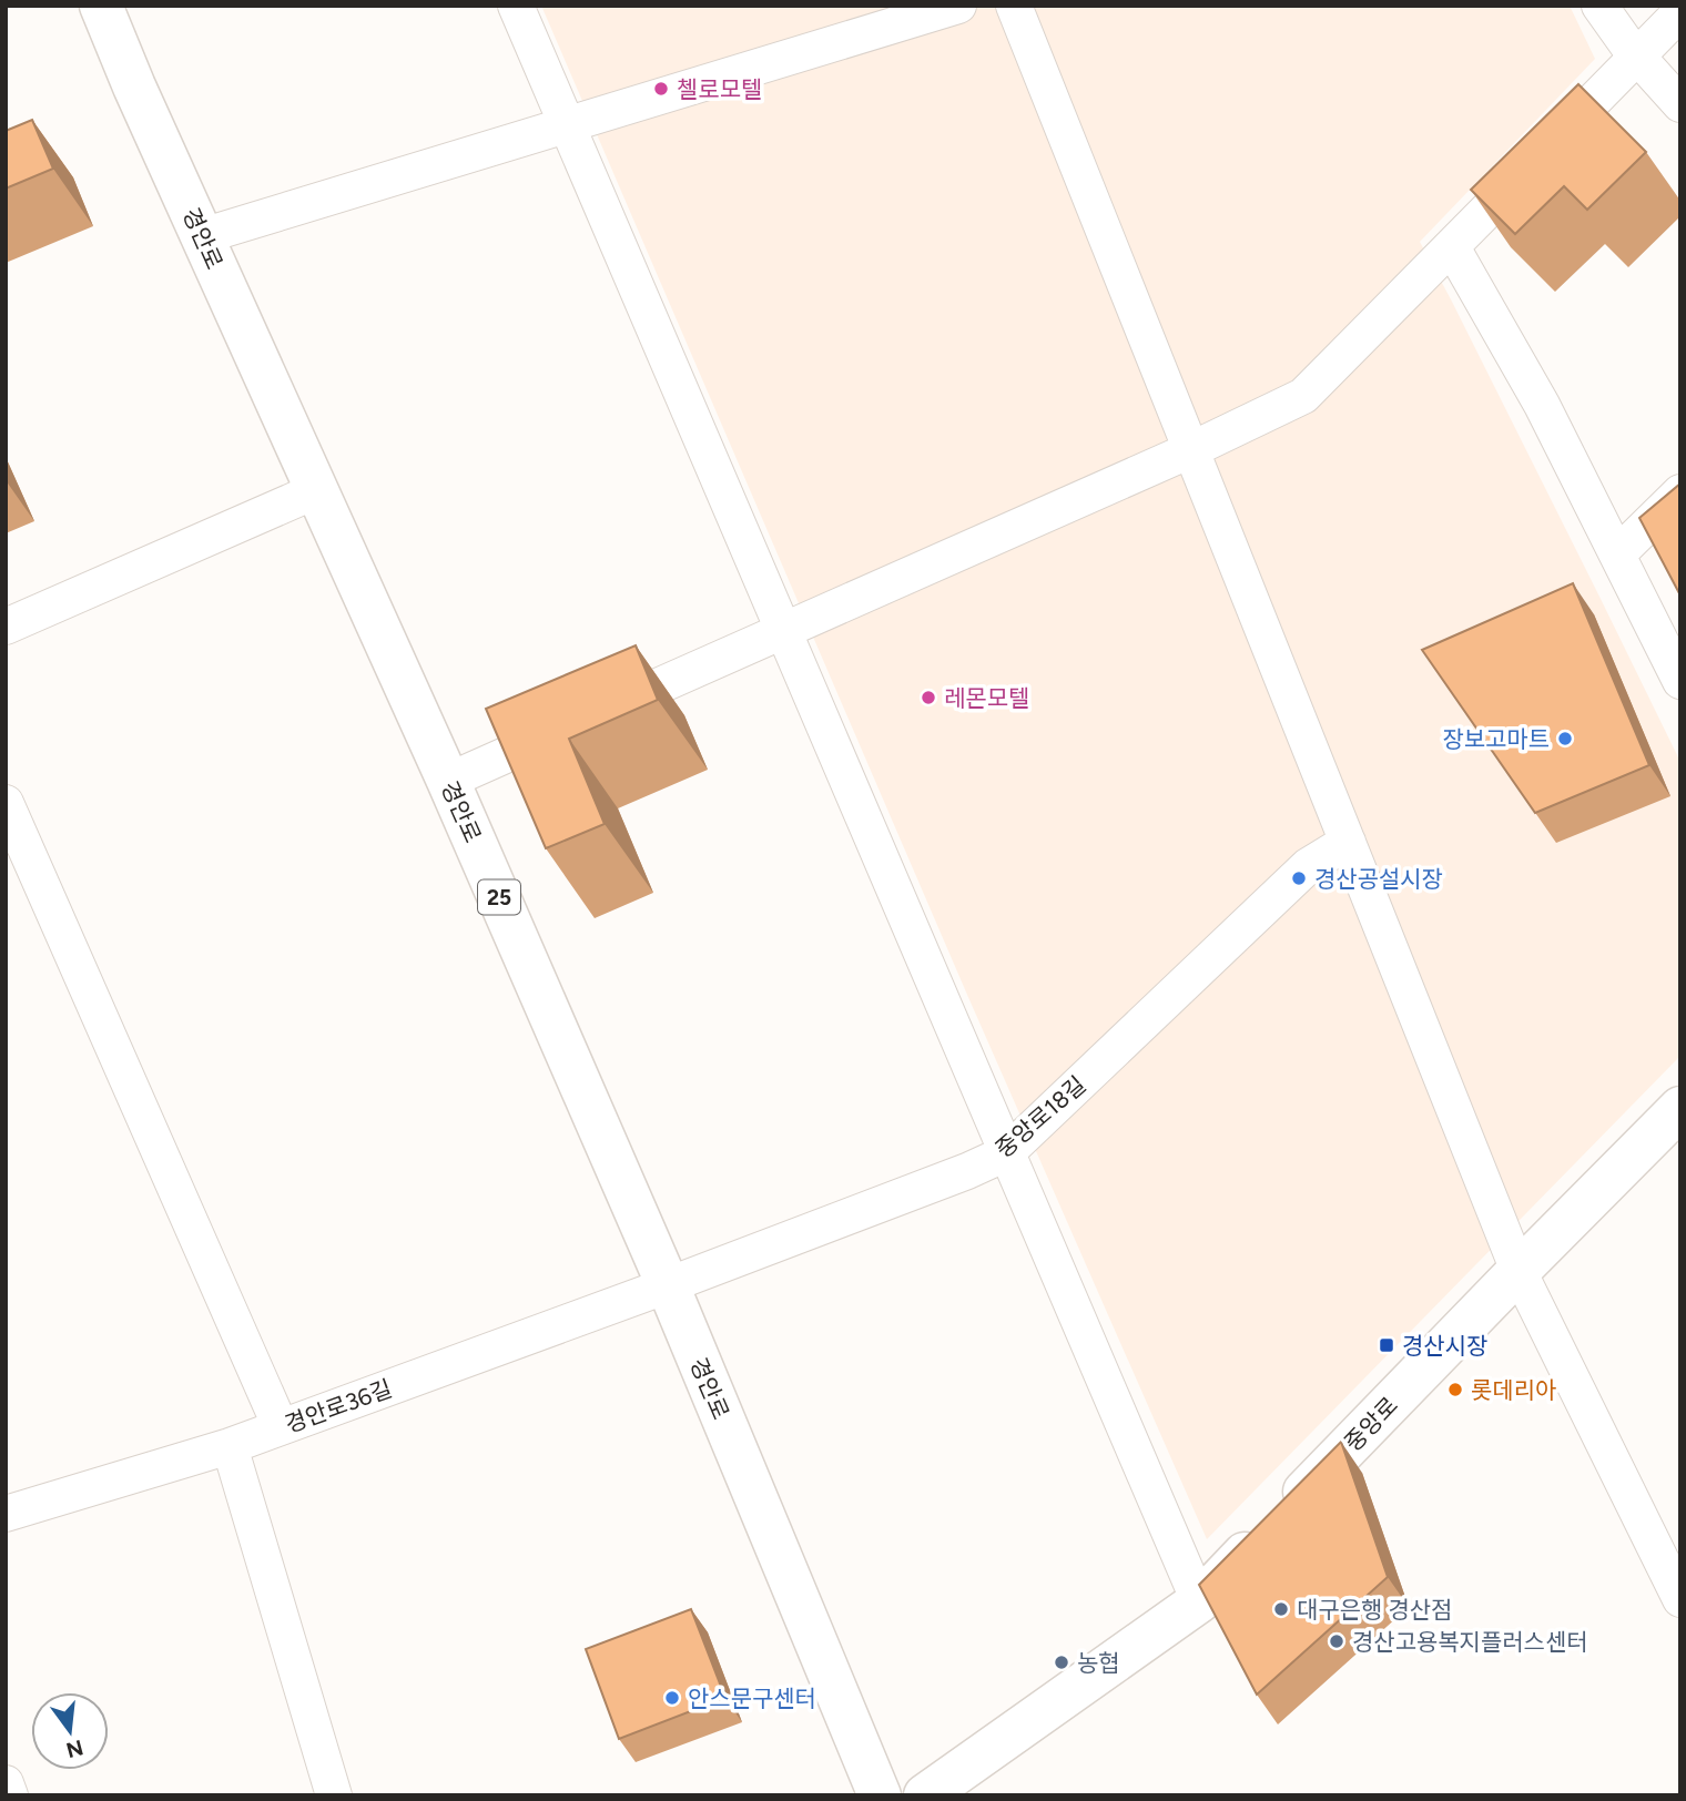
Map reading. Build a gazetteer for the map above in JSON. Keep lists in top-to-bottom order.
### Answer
{
  "streets": {
    "main road": ["경안로", "25", "중앙로"],
    "street": ["중앙로18길", "경안로36길"]
  },
  "crossings": [
    ["경안로", "중앙로18길"],
    ["경안로", "경안로36길"],
    ["중앙로18길", "경안로36길"]
  ],
  "places": {
    "other": [
      "첼로모텔",
      "레몬모텔",
      "장보고마트",
      "경산공설시장",
      "롯데리아",
      "대구은행 경산점",
      "경산고용복지플러스센터",
      "농협",
      "안스문구센터"
    ],
    "transit": ["경산시장"]
  },
  "north": "bottom"
}
